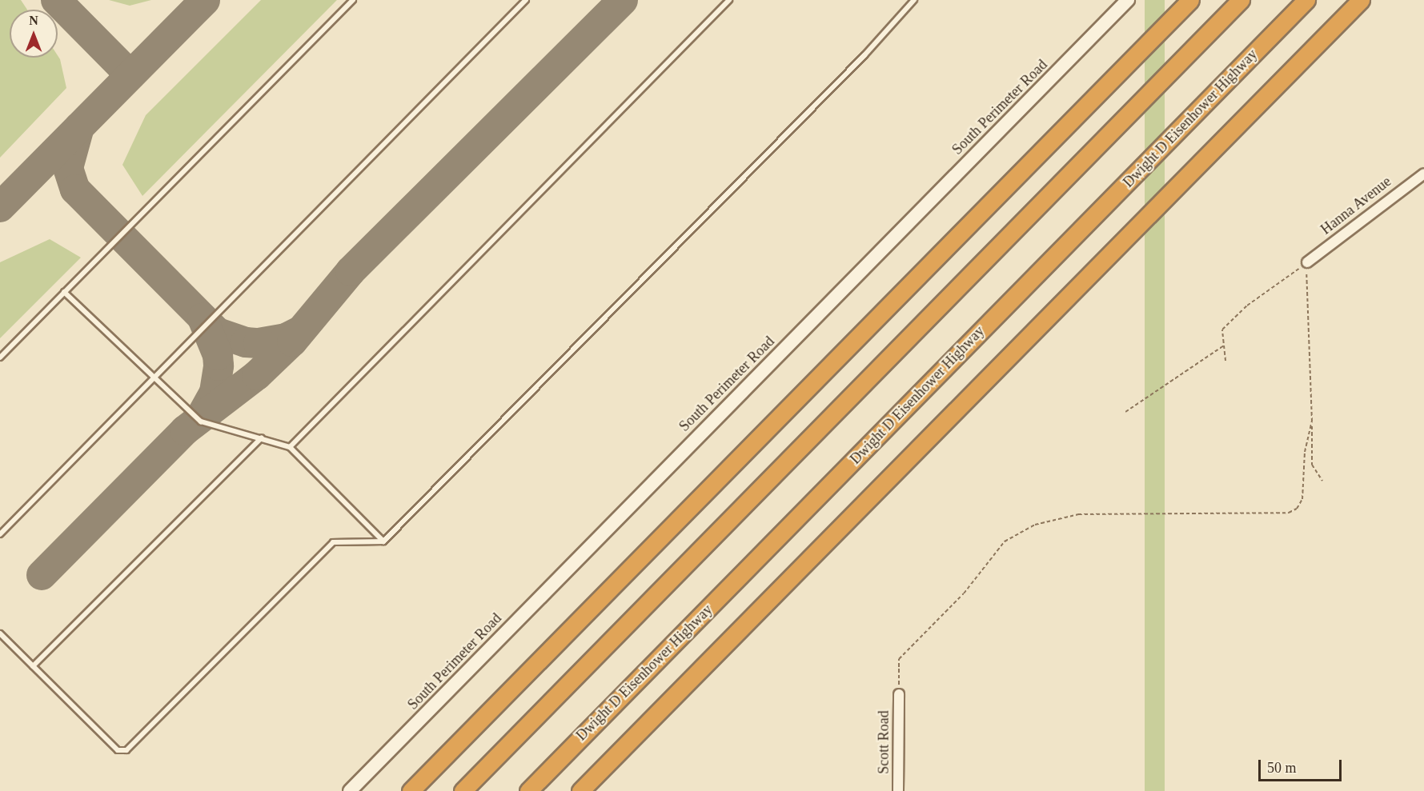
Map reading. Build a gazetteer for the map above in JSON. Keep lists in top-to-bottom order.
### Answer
{
  "streets": {
    "highway": ["Dwight D Eisenhower Highway"],
    "street": ["South Perimeter Road", "Hanna Avenue", "Scott Road"]
  },
  "scale_bar": "50 m",
  "north": "top"
}
